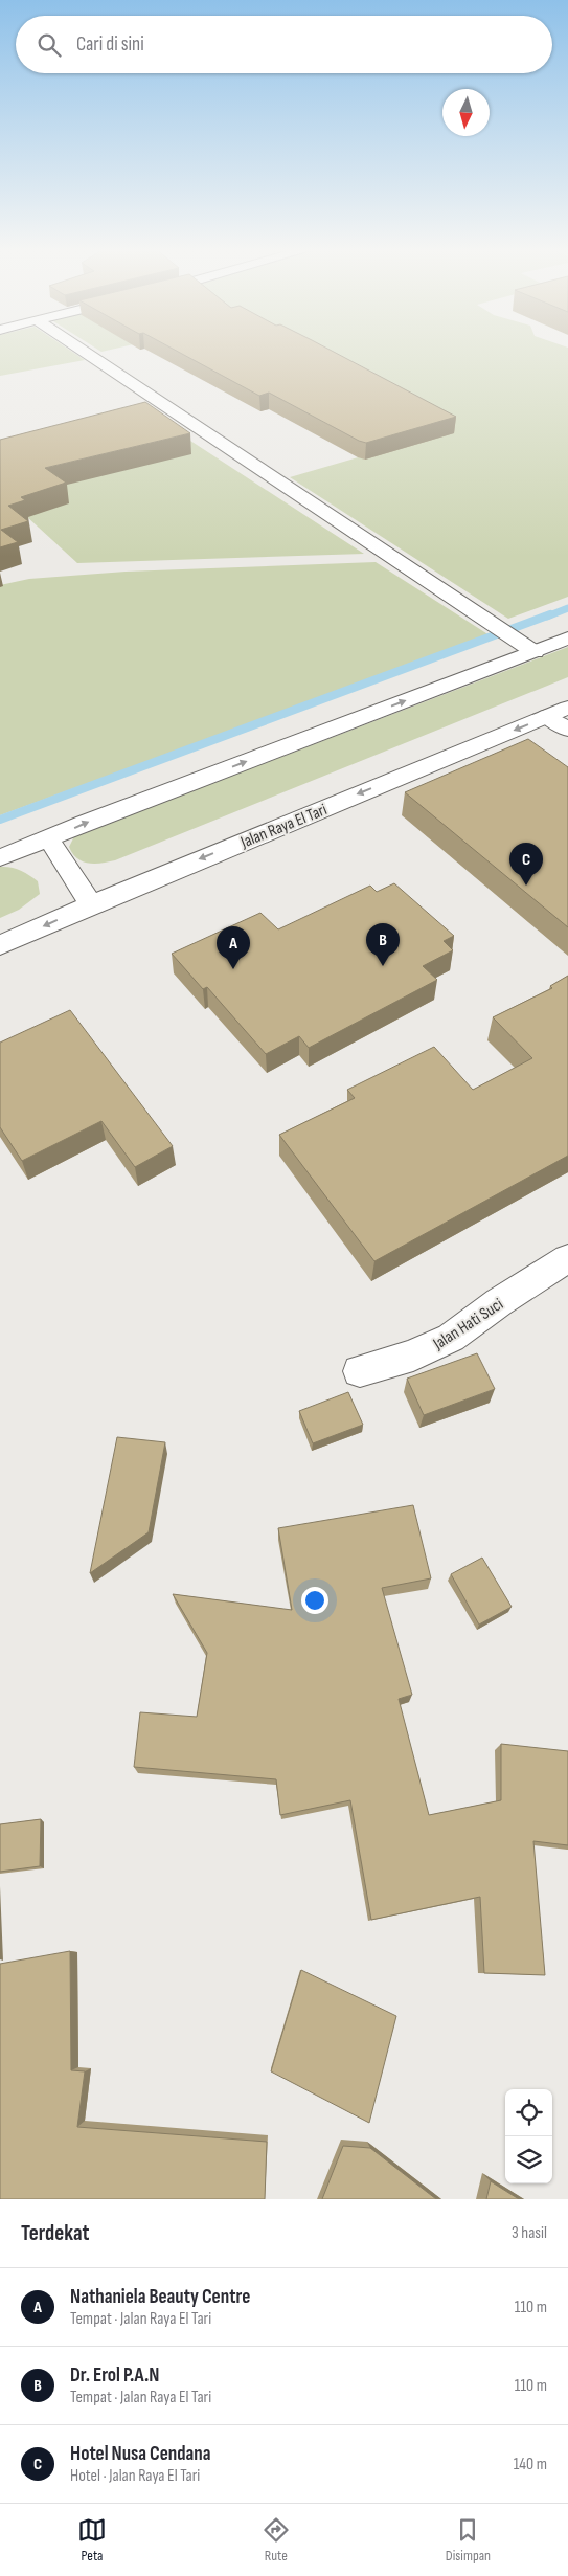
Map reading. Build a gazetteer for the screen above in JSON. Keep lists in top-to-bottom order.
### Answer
{
  "streets": {
    "street": ["Jalan Raya El Tari", "Jalan Hati Suci"]
  },
  "north": "bottom",
  "page": {
    "search": "Cari di sini",
    "pins": ["C", "B", "A"],
    "heading": ["Terdekat", "3 hasil"],
    "list": [
      {
        "mark": "A",
        "name": "Nathaniela Beauty Centre",
        "note": "Tempat · Jalan Raya El Tari",
        "value": "110 m"
      },
      {
        "mark": "B",
        "name": "Dr. Erol P.A.N",
        "note": "Tempat · Jalan Raya El Tari",
        "value": "110 m"
      },
      {
        "mark": "C",
        "name": "Hotel Nusa Cendana",
        "note": "Hotel · Jalan Raya El Tari",
        "value": "140 m"
      }
    ],
    "nav": ["Peta", "Rute", "Disimpan"]
  }
}
